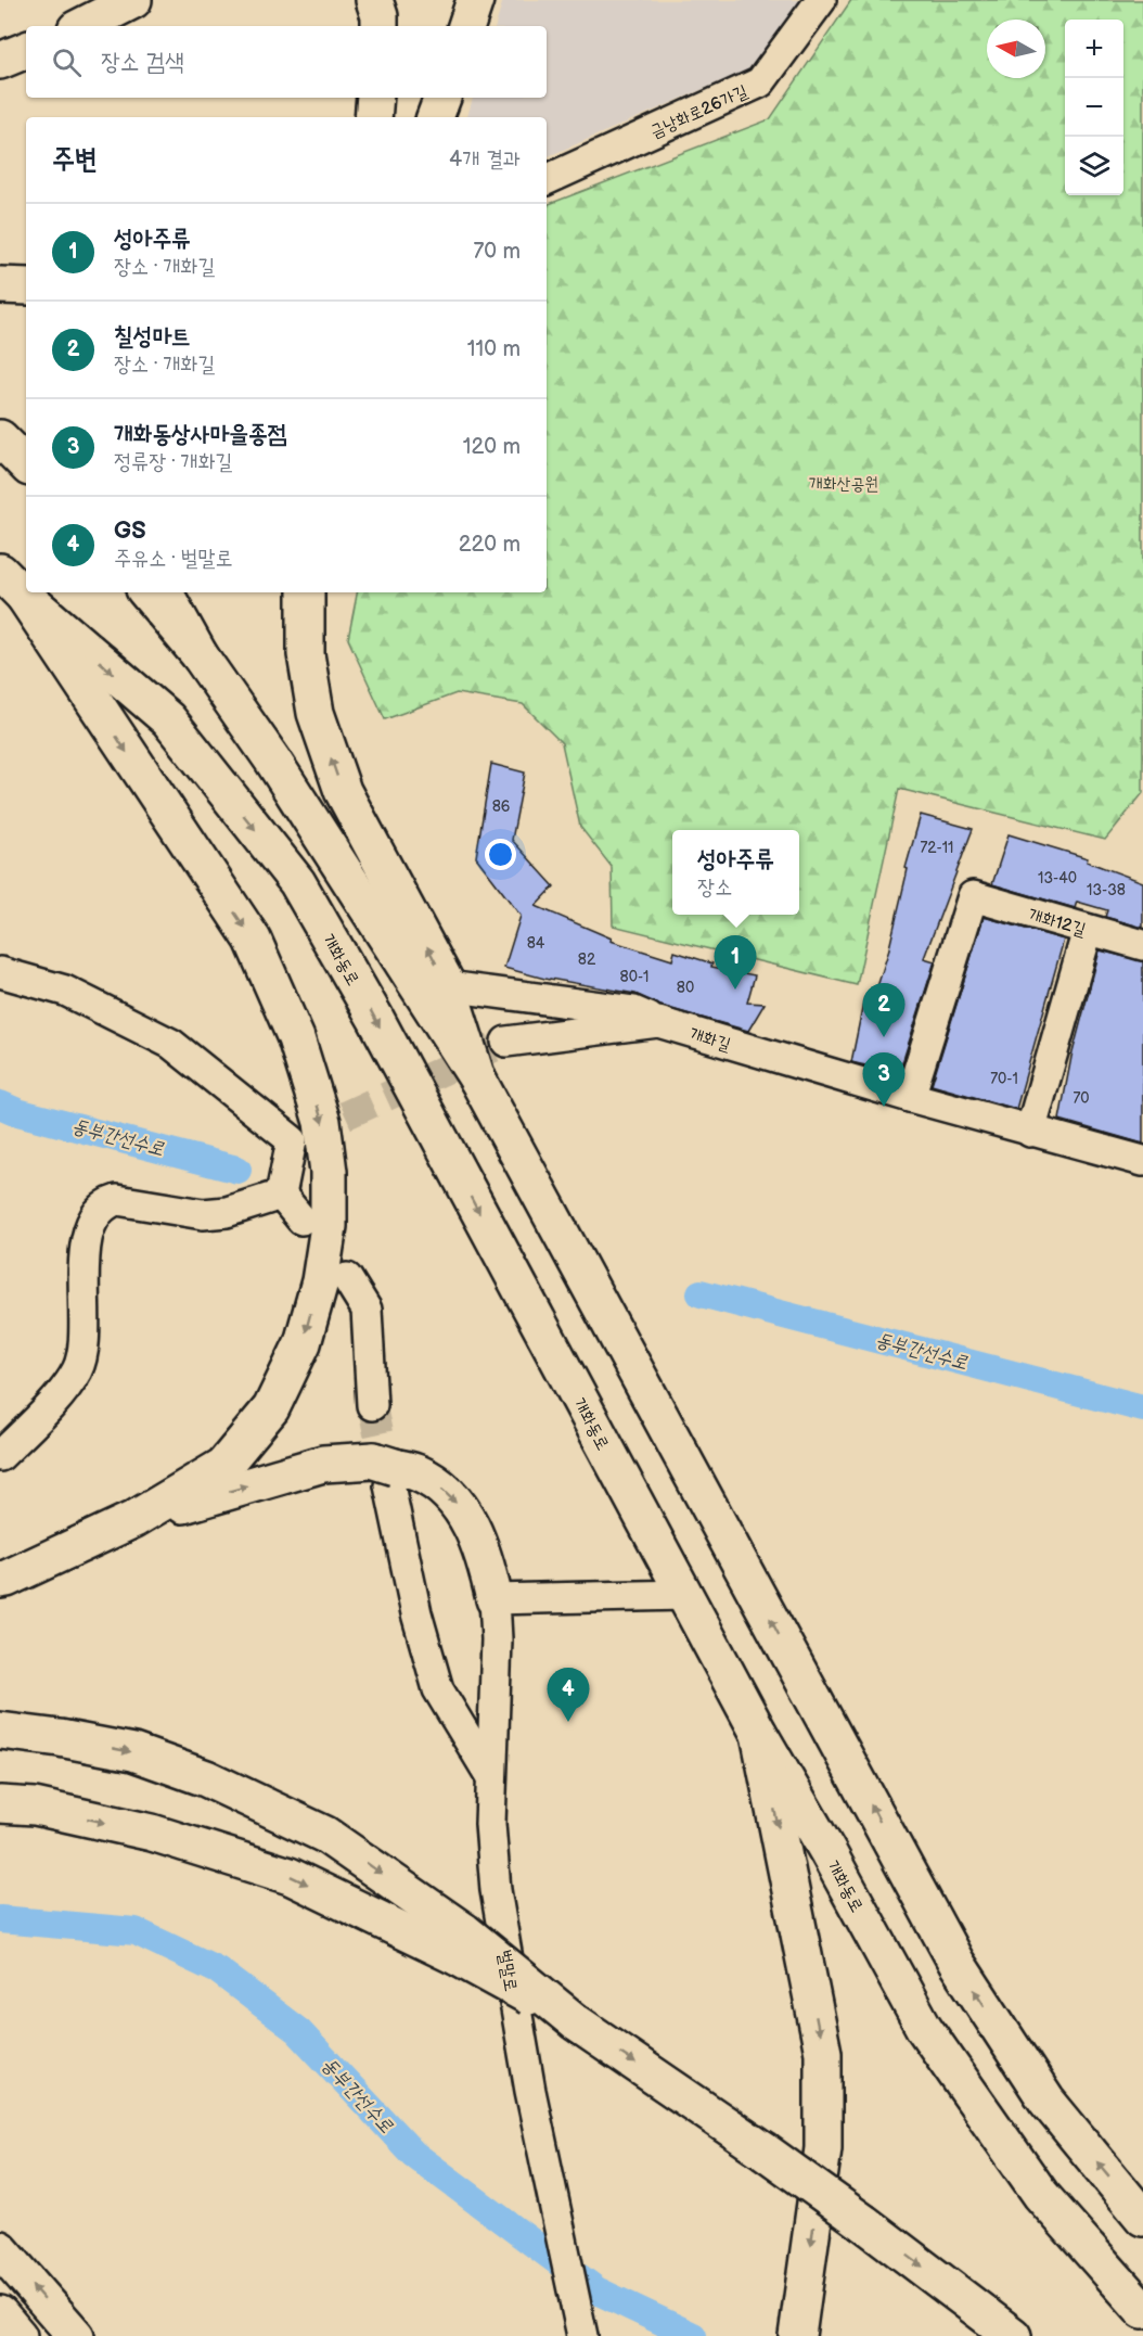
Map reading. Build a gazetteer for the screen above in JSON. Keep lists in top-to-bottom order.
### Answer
{
  "streets": {
    "main road": ["개화동로"],
    "street": [
      "금낭화로26가길",
      "개화12길",
      "개화길",
      "벌말로"
    ]
  },
  "crossings": [
    ["개화12길", "개화길"]
  ],
  "water": ["동부간선수로"],
  "parks": ["개화산공원"],
  "house_numbers": [
    "86",
    "72-11",
    "13-40",
    "13-38",
    "84",
    "82",
    "80-1",
    "80",
    "70-1",
    "70"
  ],
  "north": "left",
  "page": {
    "map_buttons": ["+", "−"],
    "search": "장소 검색",
    "heading": ["주변", "4개 결과"],
    "list": [
      {
        "mark": "1",
        "name": "성아주류",
        "note": "장소 · 개화길",
        "value": "70 m"
      },
      {
        "mark": "2",
        "name": "칠성마트",
        "note": "장소 · 개화길",
        "value": "110 m"
      },
      {
        "mark": "3",
        "name": "개화동상사마을종점",
        "note": "정류장 · 개화길",
        "value": "120 m"
      },
      {
        "mark": "4",
        "name": "GS",
        "note": "주유소 · 벌말로",
        "value": "220 m"
      }
    ],
    "popup": ["성아주류", "장소"],
    "pins": [
      "1",
      "2",
      "3",
      "4"
    ]
  }
}
